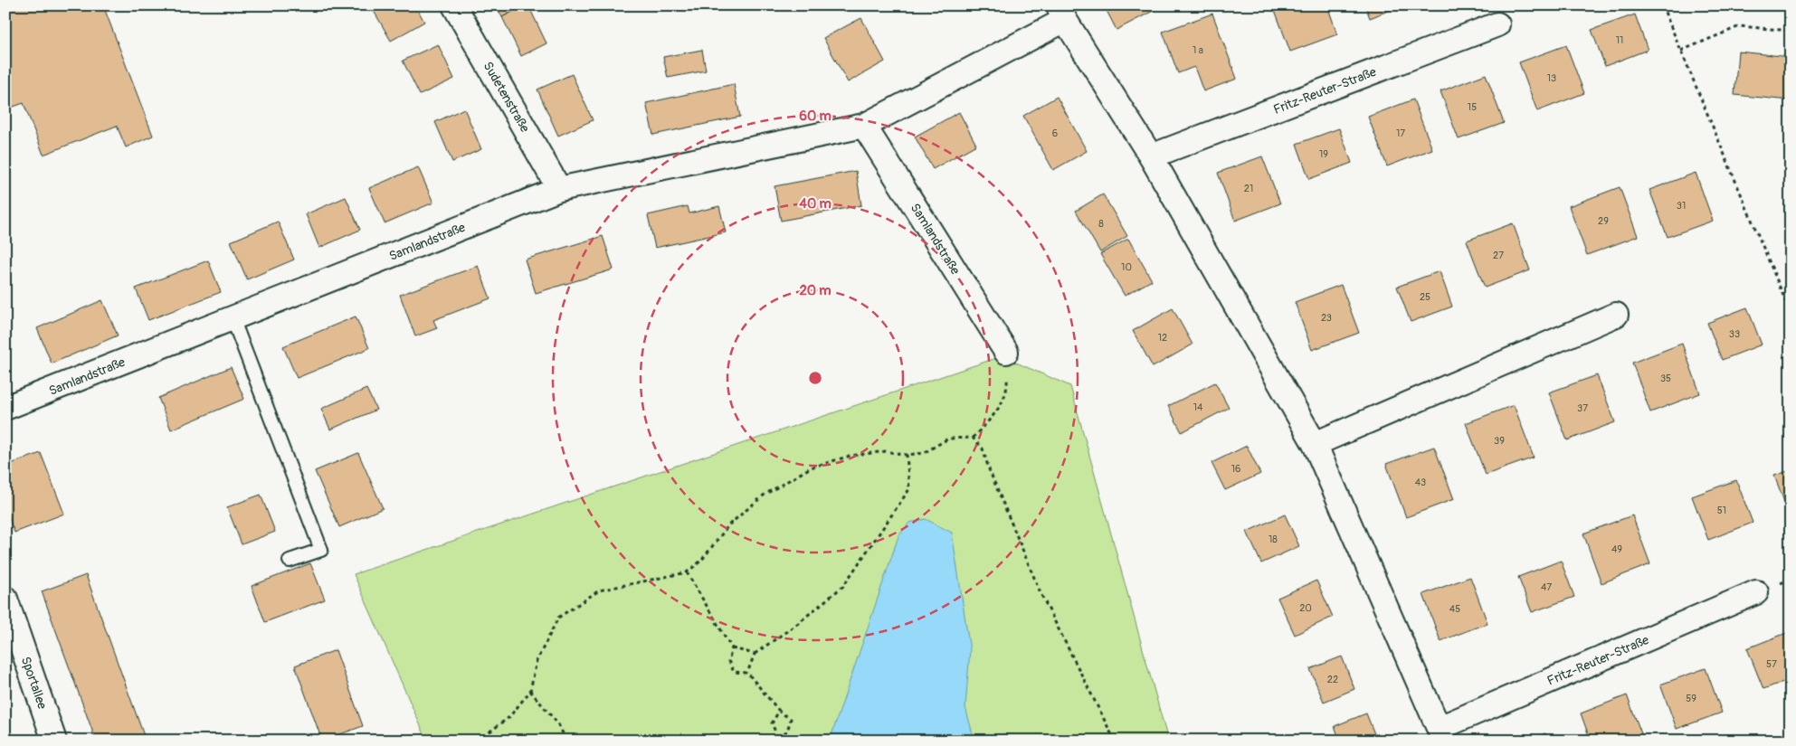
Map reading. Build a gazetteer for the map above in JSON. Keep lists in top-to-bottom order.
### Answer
{
  "streets": {
    "street": [
      "Fritz-Reuter-Straße",
      "Sudetenstraße",
      "Samlandstraße",
      "Sportallee"
    ]
  },
  "crossings": [
    ["Fritz-Reuter-Straße", "Samlandstraße"],
    ["Sudetenstraße", "Samlandstraße"]
  ],
  "house_numbers": [
    "11",
    "1 a",
    "13",
    "15",
    "6",
    "17",
    "19",
    "21",
    "31",
    "29",
    "8",
    "27",
    "10",
    "25",
    "23",
    "33",
    "12",
    "35",
    "14",
    "37",
    "39",
    "16",
    "43",
    "51",
    "18",
    "49",
    "47",
    "20",
    "45",
    "57",
    "22",
    "59"
  ],
  "rings": ["60 m", "40 m", "20 m"]
}
